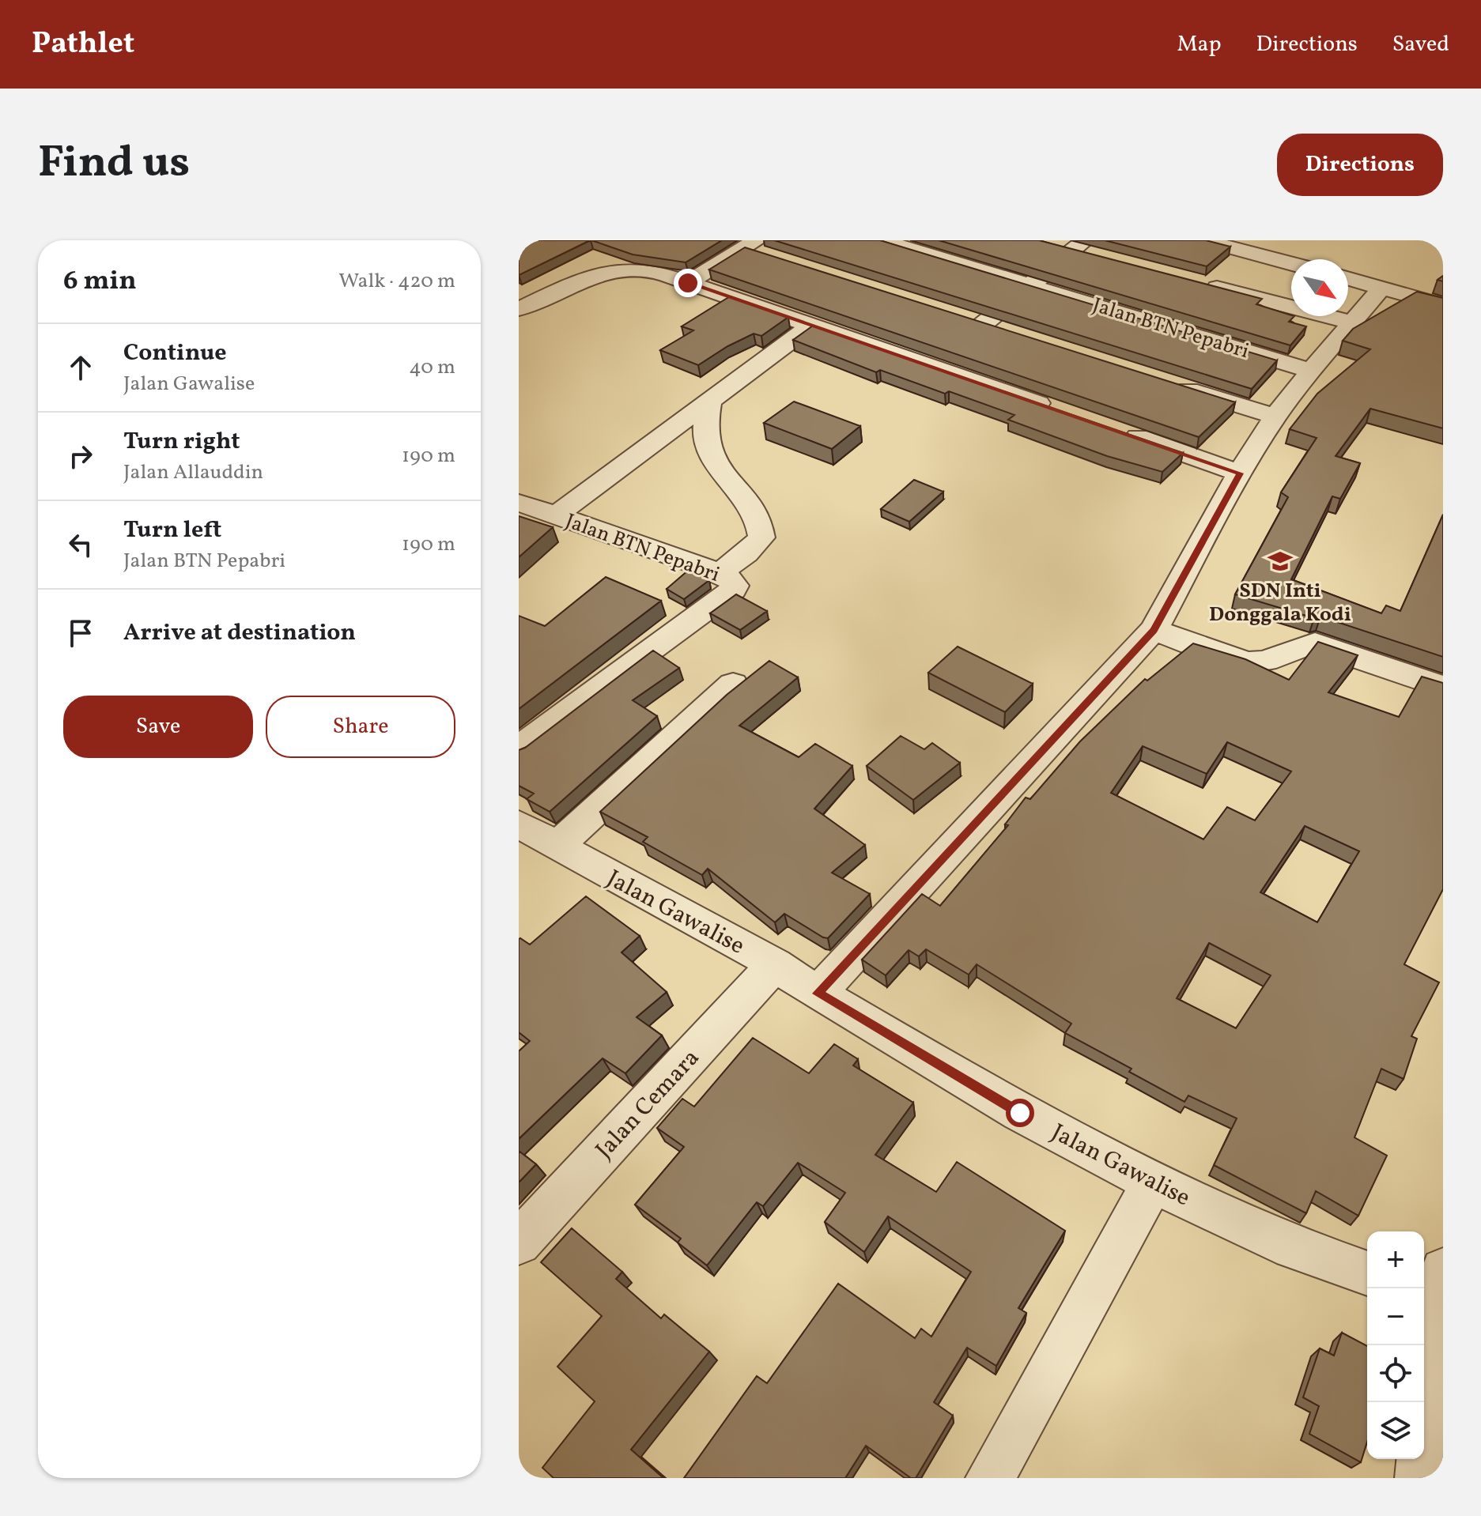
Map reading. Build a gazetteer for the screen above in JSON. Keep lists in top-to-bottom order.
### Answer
{
  "streets": {
    "street": ["Jalan BTN Pepabri", "Jalan Gawalise", "Jalan Cemara"]
  },
  "crossings": [
    ["Jalan Gawalise", "Jalan Cemara"]
  ],
  "places": {
    "school or university": ["SDN Inti Donggala Kodi"]
  },
  "north": "bottom right",
  "page": {
    "header": "Pathlet",
    "nav": ["Map", "Directions", "Saved"],
    "title": "Find us",
    "buttons": [
      "Directions",
      ["Save", "Share"]
    ],
    "heading": ["6 min", "Walk · 420 m"],
    "list": [
      ["Continue", "Jalan Gawalise", "40 m"],
      ["Turn right", "Jalan Allauddin", "190 m"],
      ["Turn left", "Jalan BTN Pepabri", "190 m"],
      "Arrive at destination"
    ],
    "map_buttons": ["+", "−"]
  }
}
